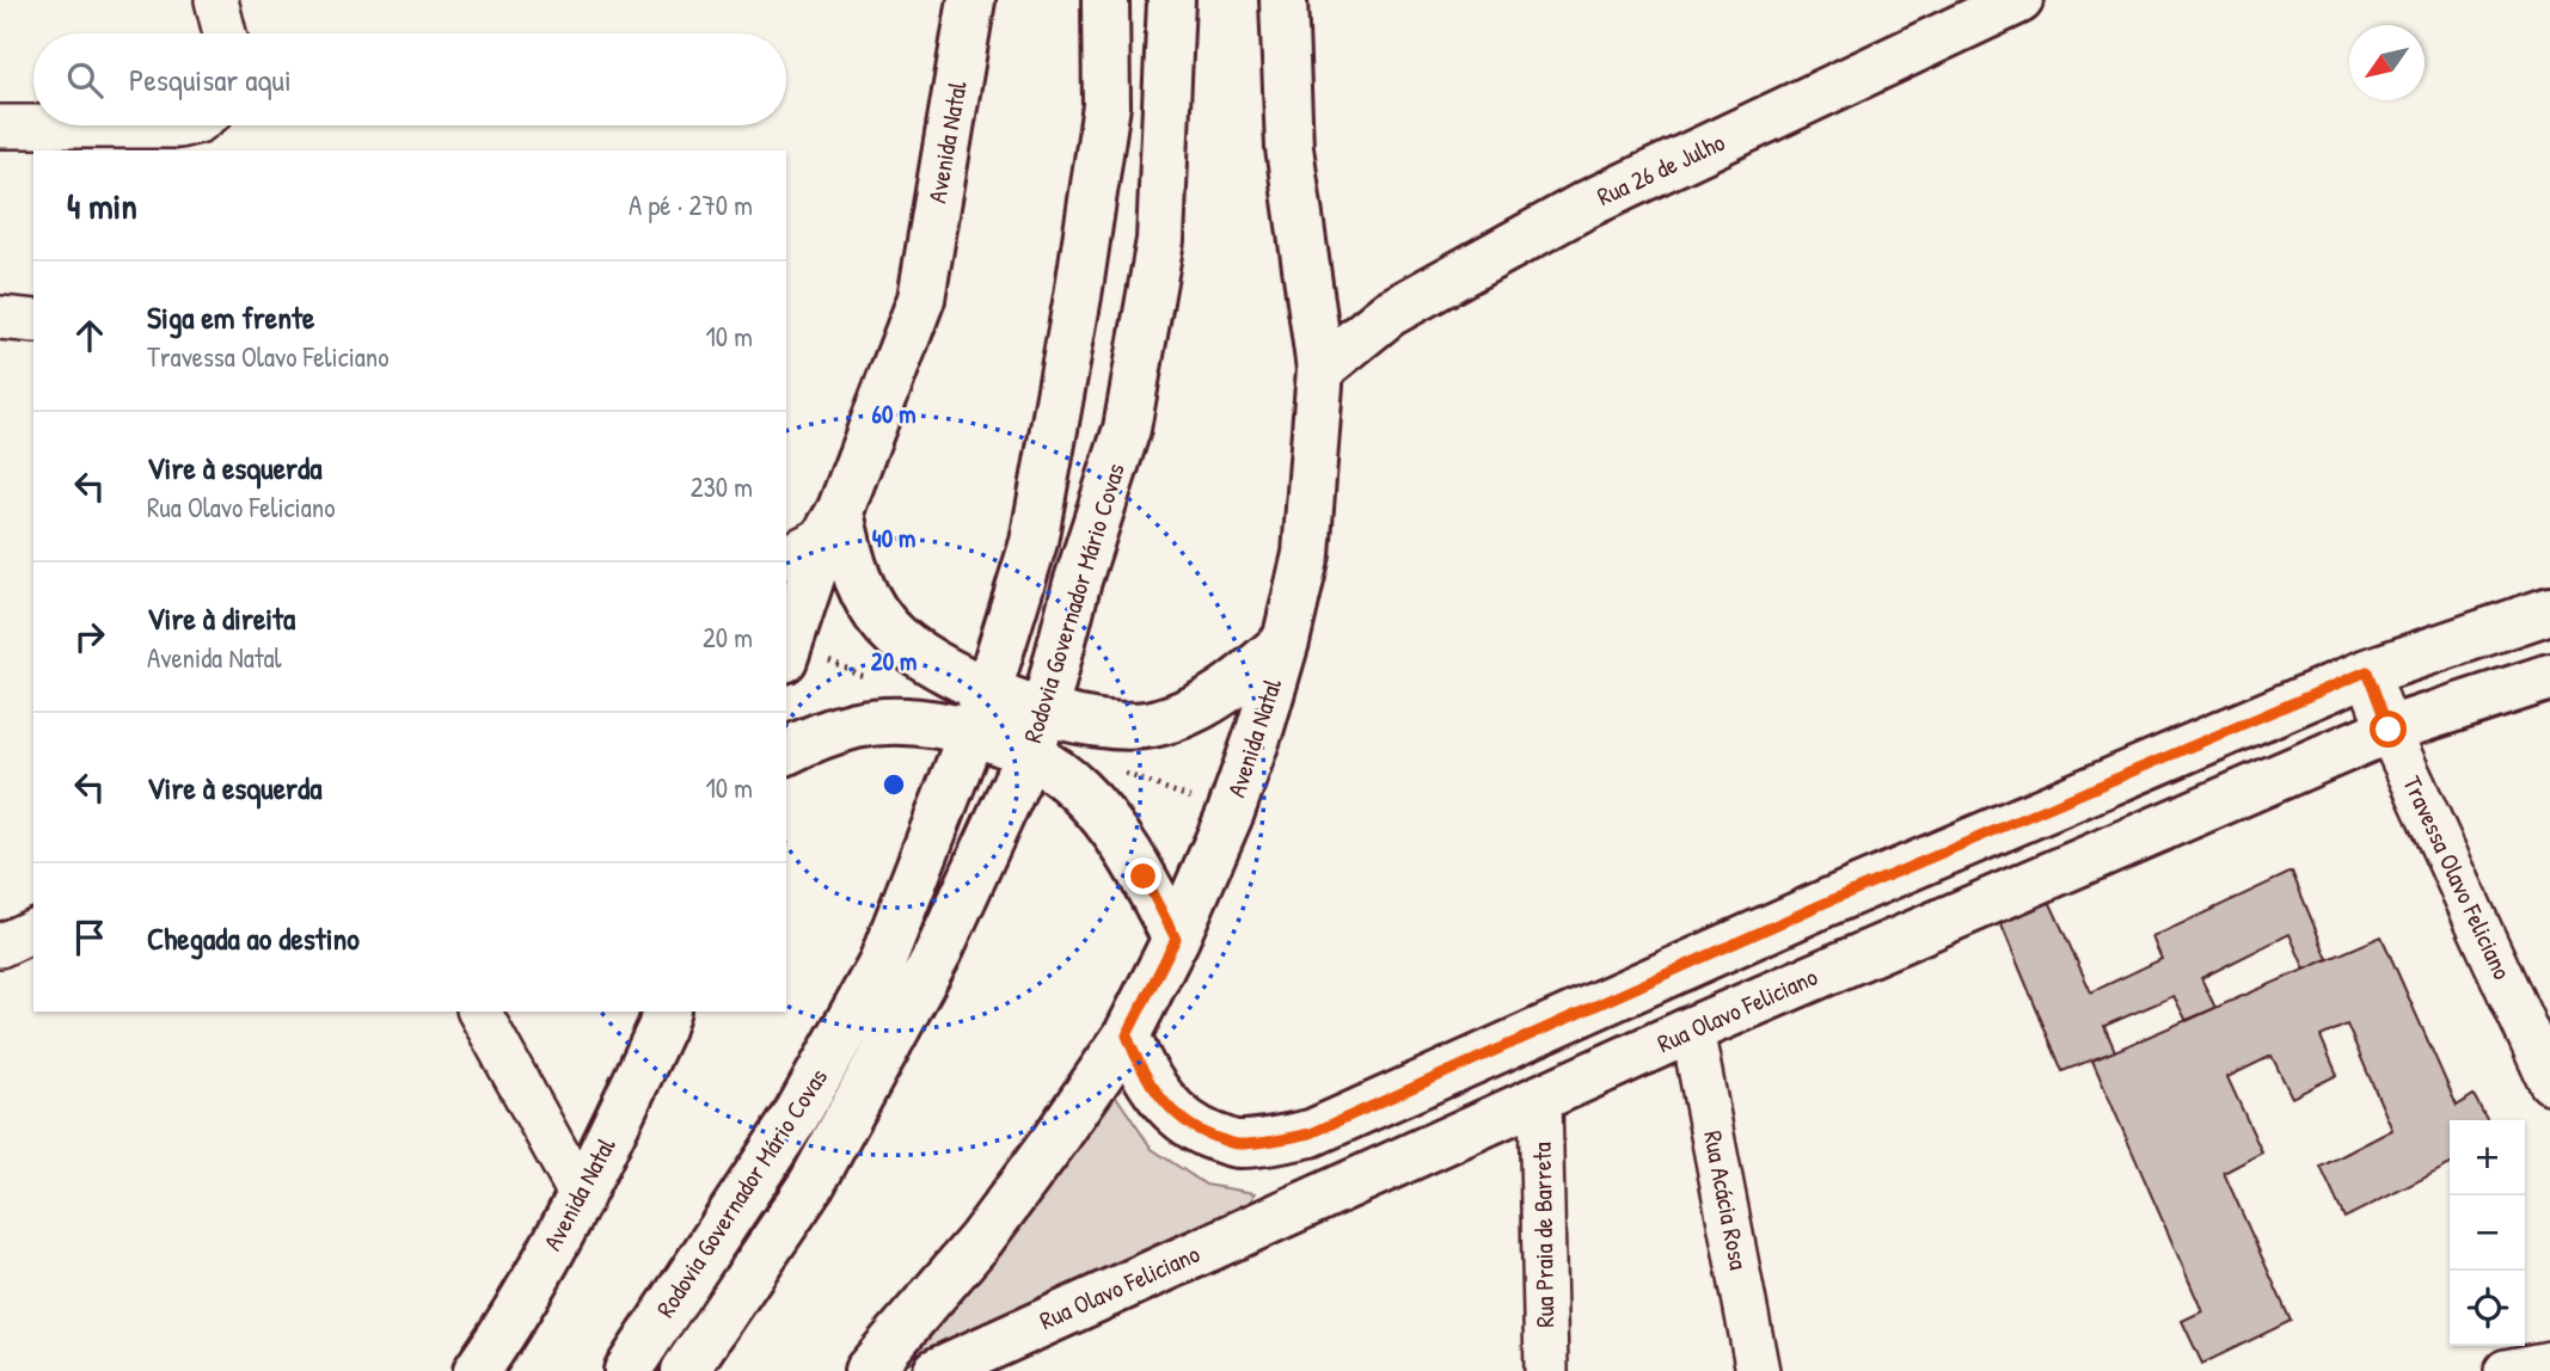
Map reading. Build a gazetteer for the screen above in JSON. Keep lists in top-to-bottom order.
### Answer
{
  "streets": {
    "main road": [
      "Avenida Natal",
      "Rua 26 de Julho",
      "Rodovia Governador Mário Covas",
      "Rua Olavo Feliciano"
    ],
    "street": ["Travessa Olavo Feliciano", "Rua Acácia Rosa", "Rua Praia de Barreta"]
  },
  "crossings": [
    ["Avenida Natal", "Rua 26 de Julho"],
    ["Travessa Olavo Feliciano", "Rua Olavo Feliciano"],
    ["Rua Olavo Feliciano", "Rua Acácia Rosa"],
    ["Rua Olavo Feliciano", "Rua Praia de Barreta"]
  ],
  "north": "bottom left",
  "page": {
    "search": "Pesquisar aqui",
    "heading": ["4 min", "A pé · 270 m"],
    "list": [
      ["Siga em frente", "Travessa Olavo Feliciano", "10 m"],
      ["Vire à esquerda", "Rua Olavo Feliciano", "230 m"],
      ["Vire à direita", "Avenida Natal", "20 m"],
      ["Vire à esquerda", "10 m"],
      "Chegada ao destino"
    ],
    "map_buttons": ["+", "−"]
  },
  "rings": ["60 m", "40 m", "20 m"]
}
